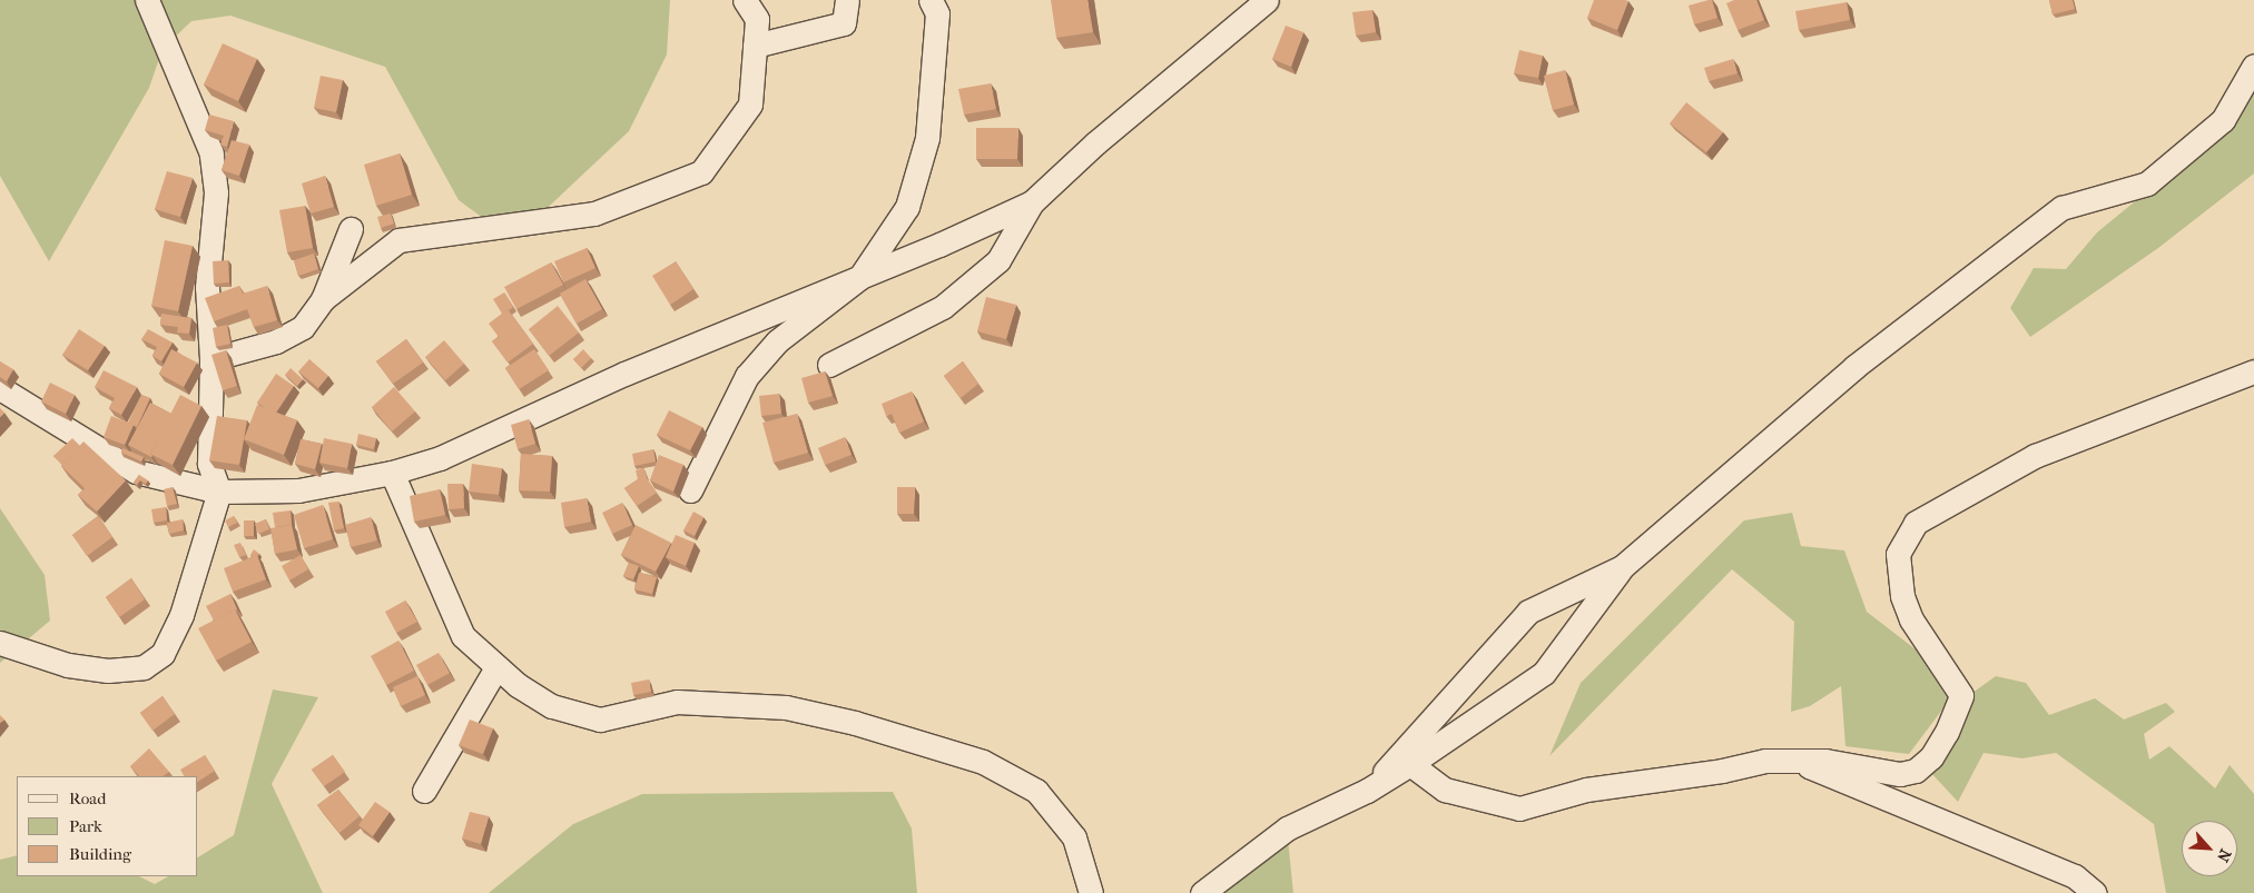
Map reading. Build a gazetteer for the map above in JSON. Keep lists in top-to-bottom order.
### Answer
{
  "legend": ["Road", "Park", "Building"],
  "north": "bottom right"
}
